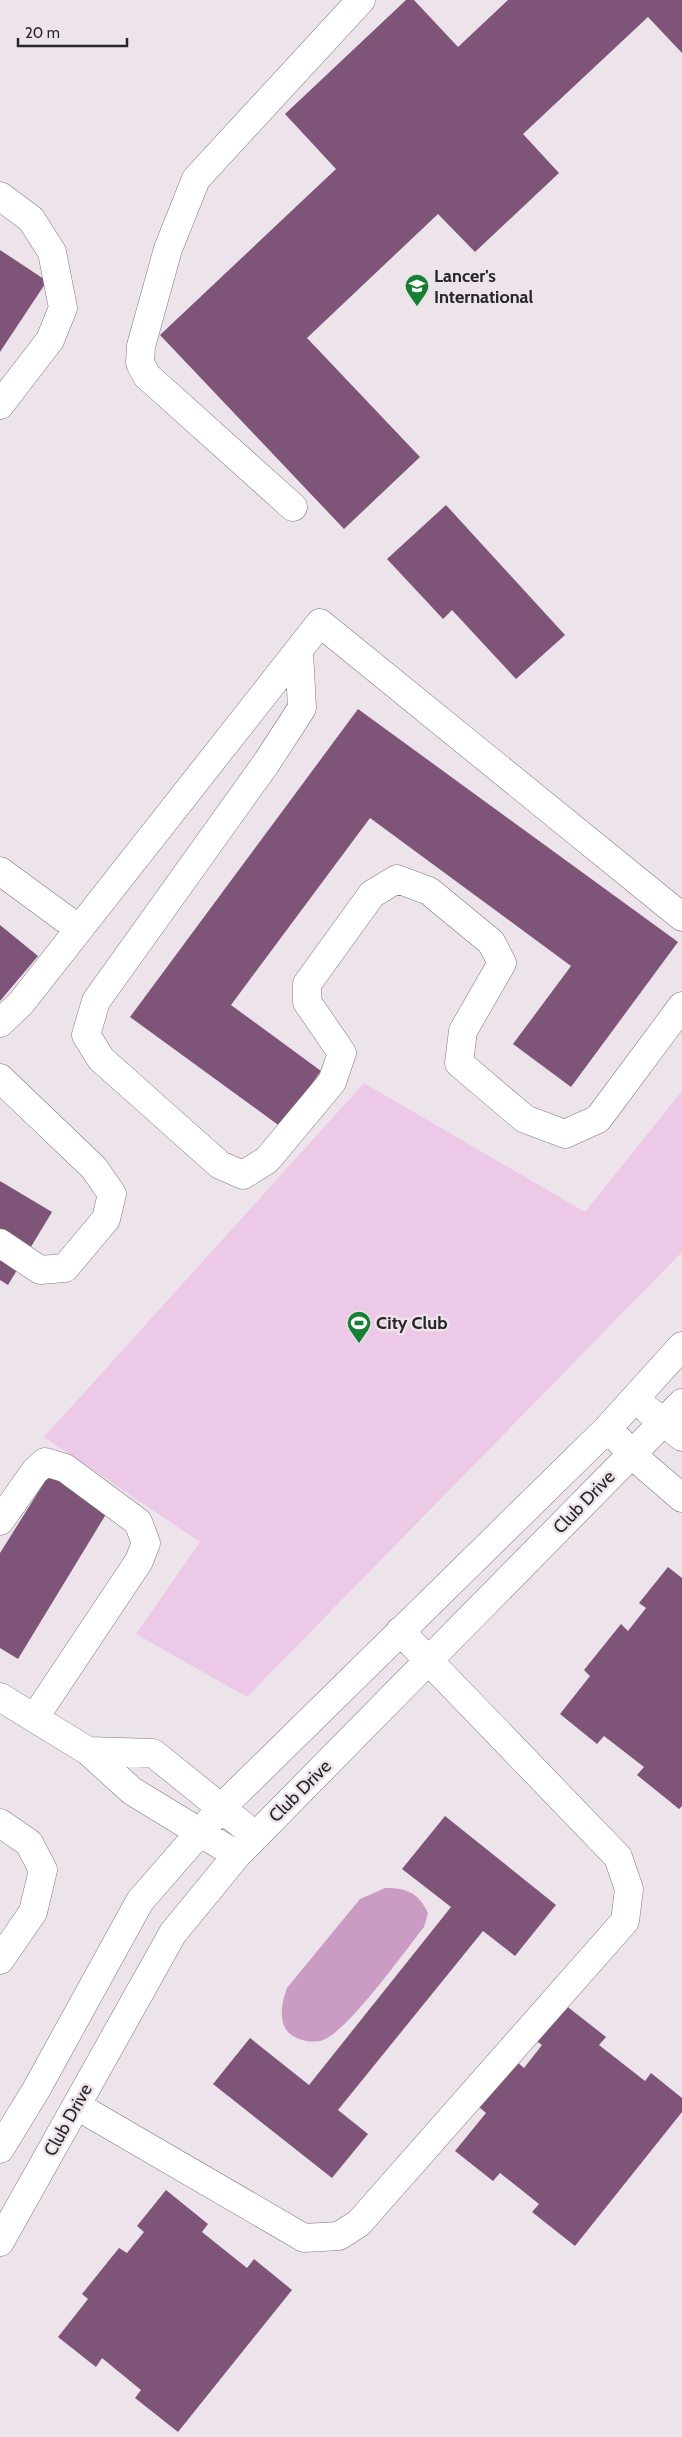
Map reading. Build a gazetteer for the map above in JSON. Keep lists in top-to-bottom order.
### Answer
{
  "streets": {
    "street": ["Club Drive"]
  },
  "places": {
    "school or university": ["Lancer's International"],
    "sports": ["City Club"]
  },
  "scale_bar": "20 m"
}
